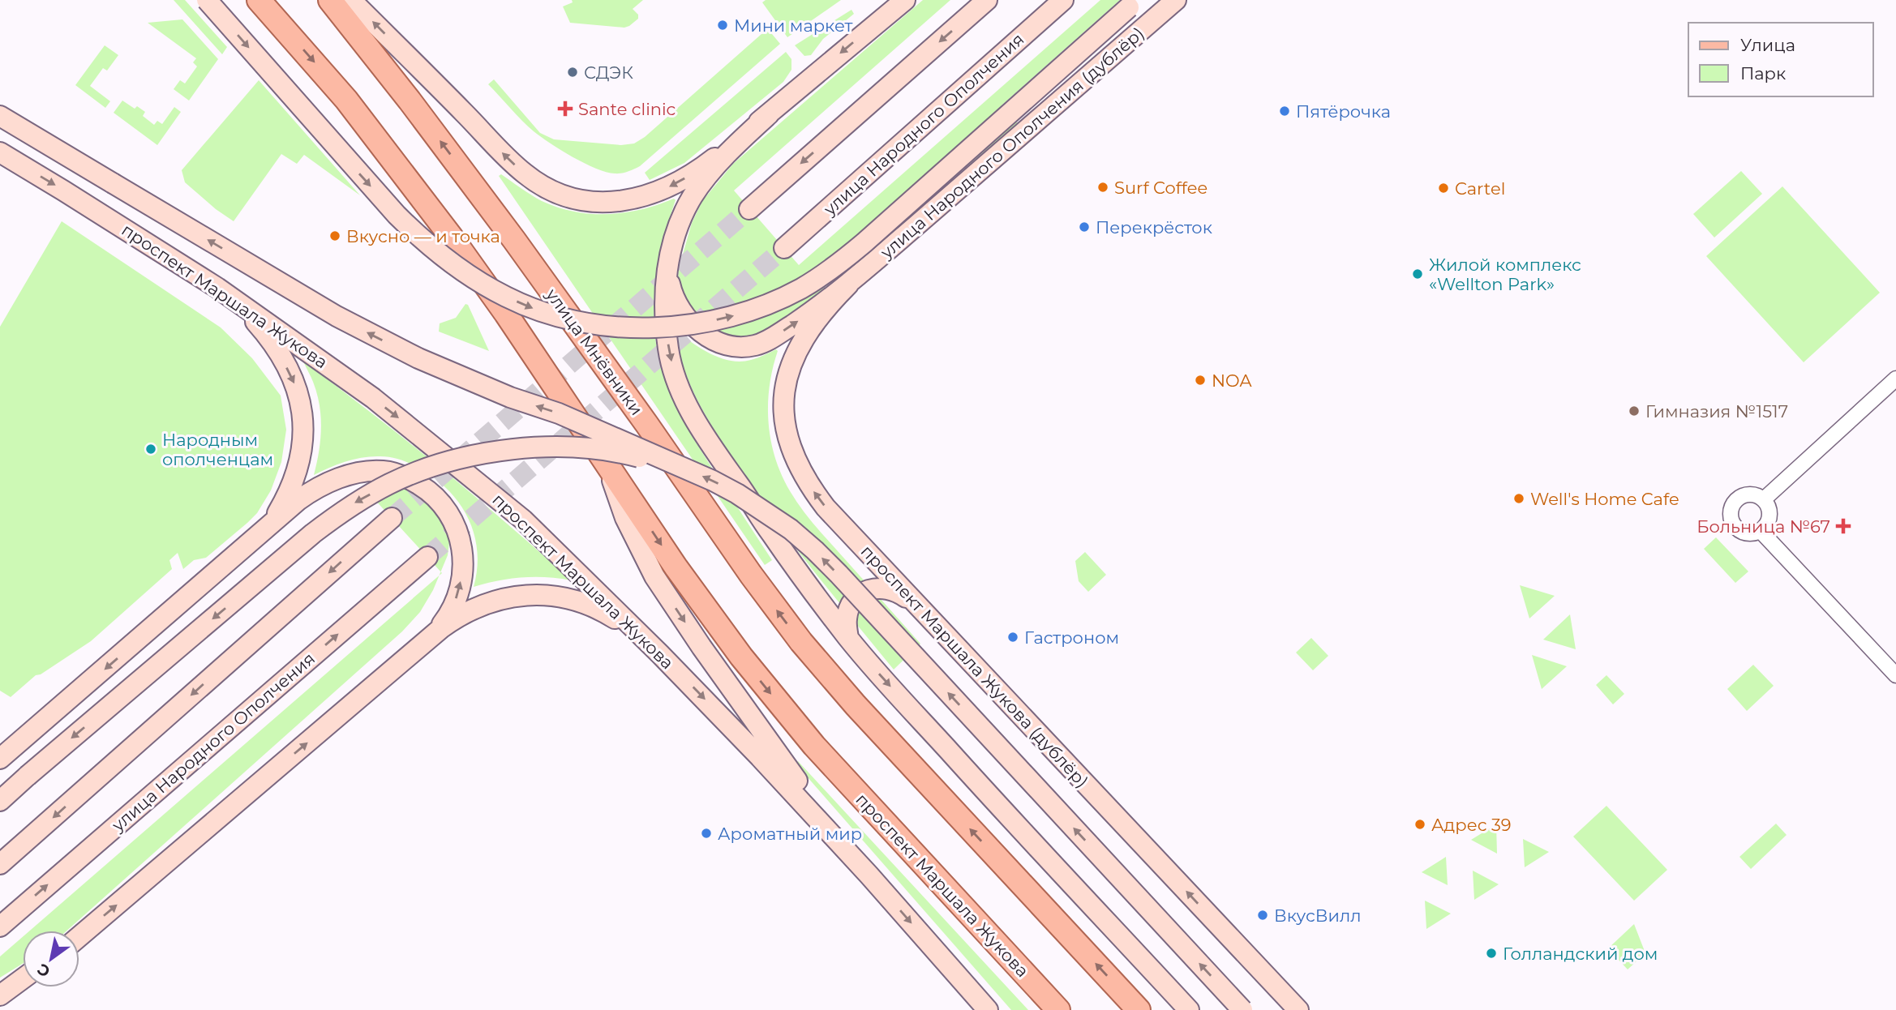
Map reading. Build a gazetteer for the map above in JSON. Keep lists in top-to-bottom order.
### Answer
{
  "streets": {
    "main road": [
      "улица Народного Ополчения",
      "улица Народного Ополчения (дублёр)",
      "проспект Маршала Жукова",
      "улица Мнёвники",
      "проспект Маршала Жукова (дублёр)"
    ]
  },
  "crossings": [
    ["улица Народного Ополчения (дублёр)", "проспект Маршала Жукова (дублёр)"]
  ],
  "places": {
    "other": [
      "Мини маркет",
      "СДЭК",
      "Пятёрочка",
      "Surf Coffee",
      "Cartel",
      "Перекрёсток",
      "Вкусно — и точка",
      "Жилой комплекс «Wellton Park»",
      "NOA",
      "Гимназия №1517",
      "Народным ополченцам",
      "Well's Home Cafe",
      "Гастроном",
      "Адрес 39",
      "Ароматный мир",
      "ВкусВилл",
      "Голландский дом"
    ],
    "health": ["Sante clinic", "Больница №67"]
  },
  "legend": ["Улица", "Парк"],
  "north": "bottom left"
}
